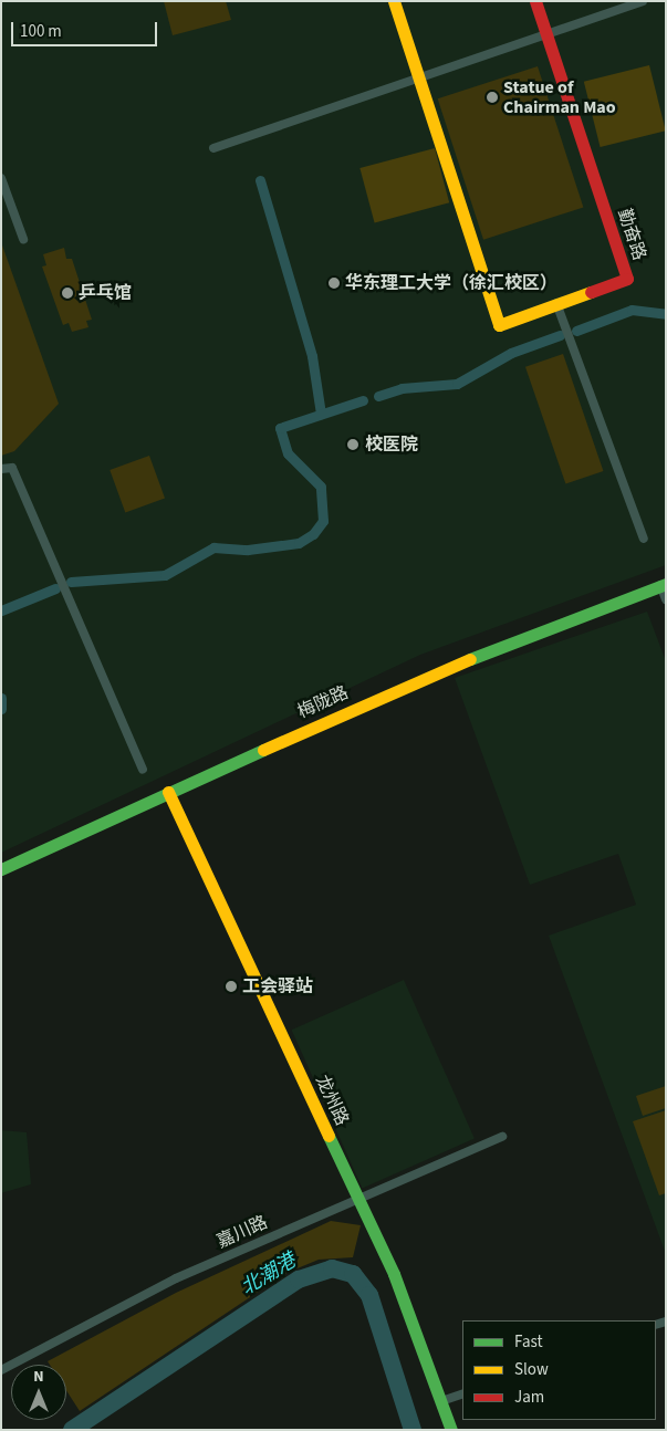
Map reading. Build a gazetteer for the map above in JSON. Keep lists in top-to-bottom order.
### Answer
{
  "streets": {
    "street": [
      "勤奋路",
      "梅陇路",
      "龙州路",
      "嘉川路"
    ]
  },
  "crossings": [
    ["梅陇路", "龙州路"],
    ["龙州路", "嘉川路"]
  ],
  "water": ["北潮港"],
  "places": [
    "Statue of Chairman Mao",
    "华东理工大学（徐汇校区）",
    "乒乓馆",
    "校医院",
    "工会驿站"
  ],
  "legend": ["Fast", "Slow", "Jam"],
  "scale_bar": "100 m",
  "north": "top"
}
